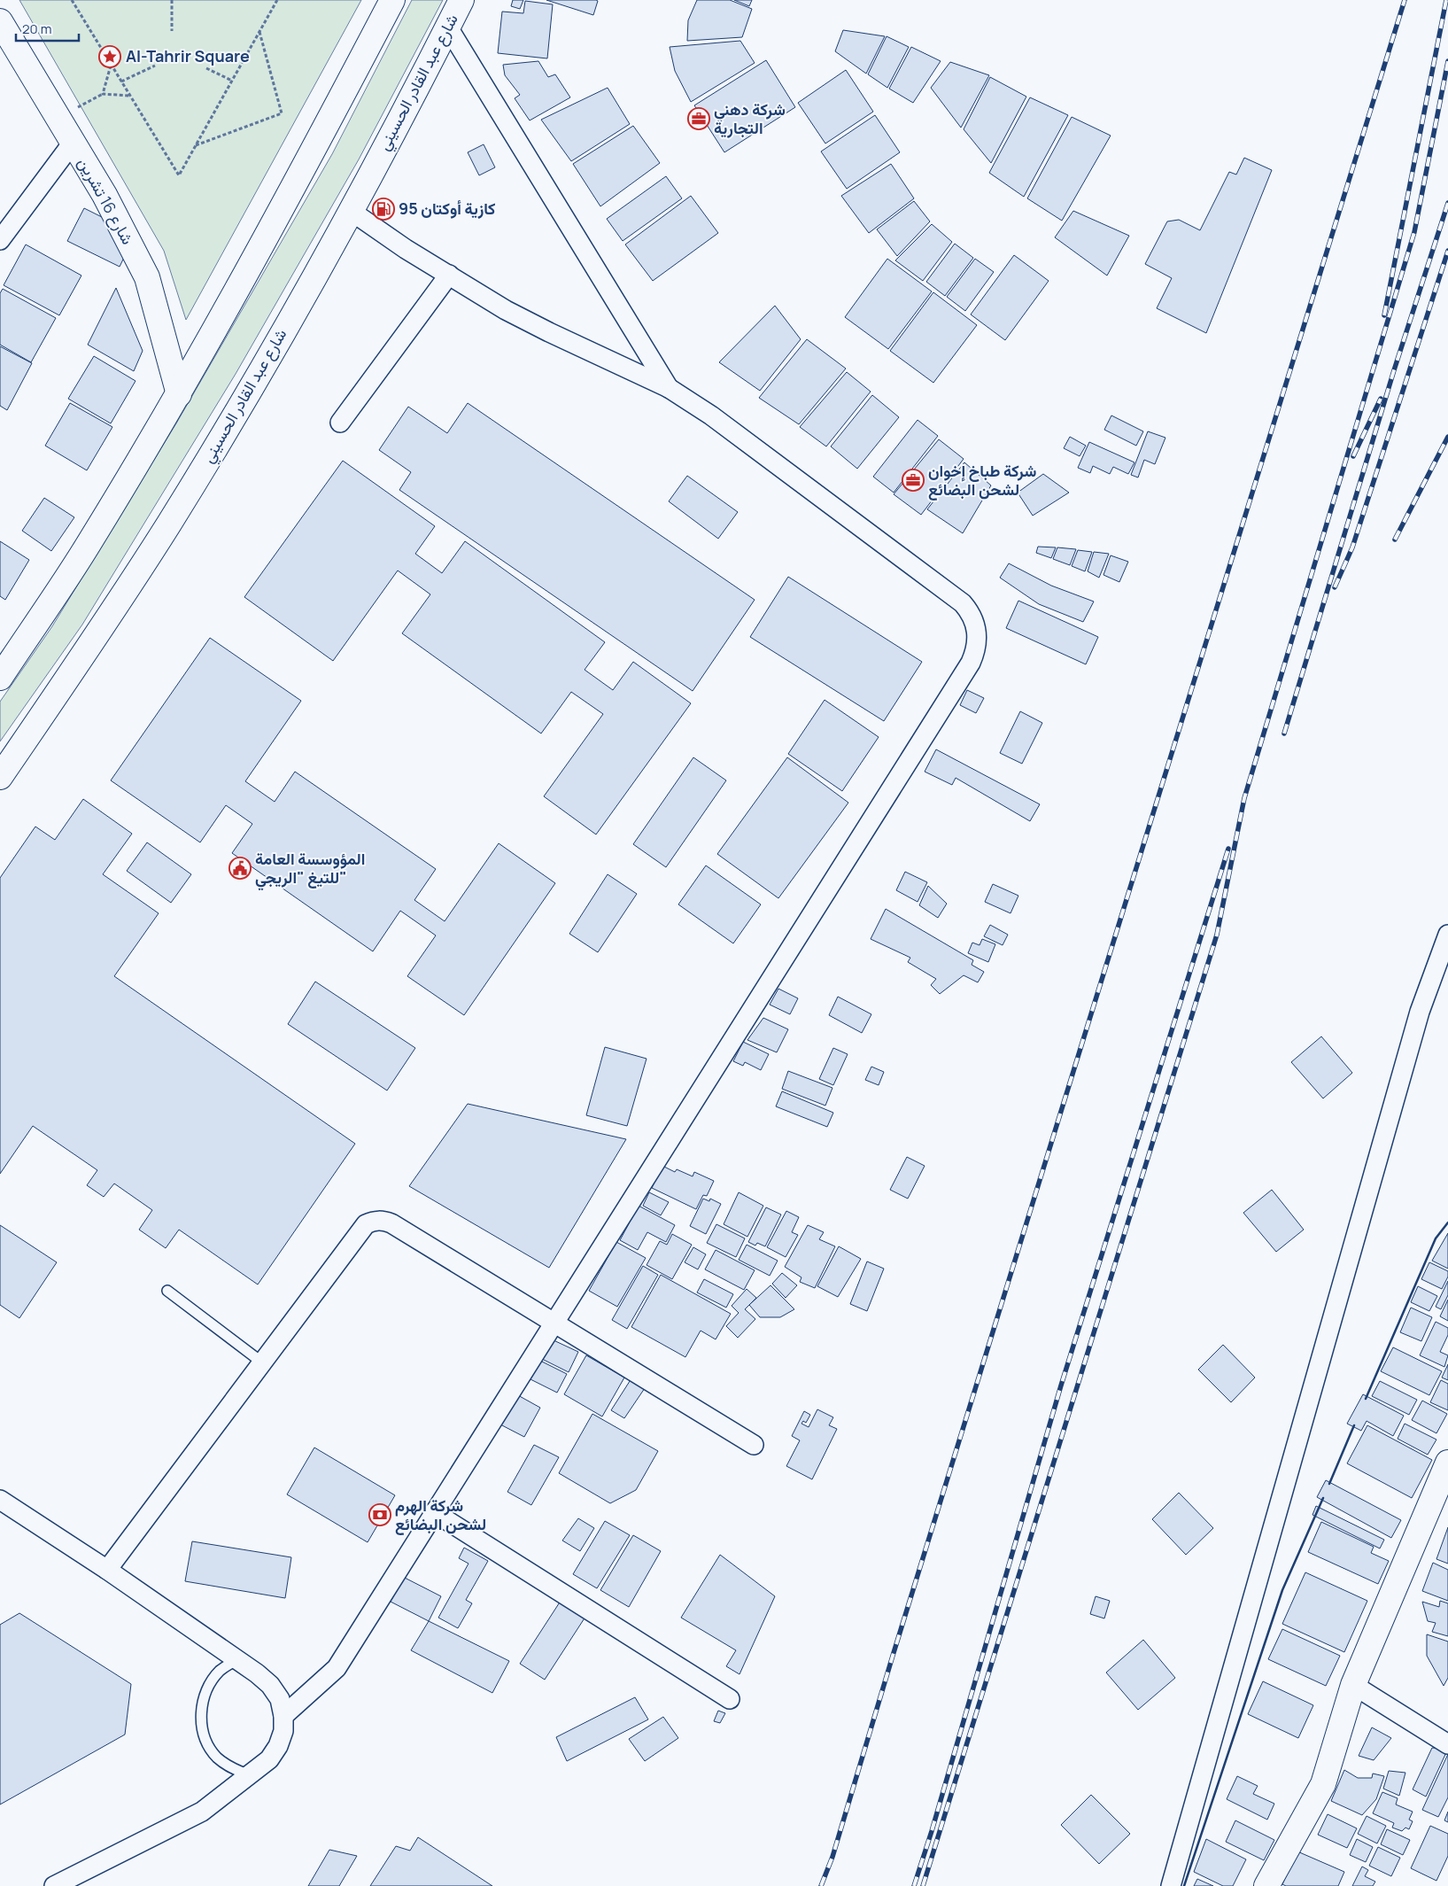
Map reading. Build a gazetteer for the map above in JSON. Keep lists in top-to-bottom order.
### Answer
{
  "streets": {
    "main road": ["شارع عبد القادر الحسيني", "شارع 16 تشرين"]
  },
  "places": {
    "place": ["Al-Tahrir Square"],
    "office": ["شركة دهني التجارية", "شركة طباخ إخوان لشحن البضائع"],
    "fuel station": ["كازية أوكتان 95"],
    "public building": ["المؤوسسة العامة للتيغ \"الريجي\""],
    "bank": ["شركة الهرم لشحن البضائع"]
  },
  "scale_bar": "20 m"
}
